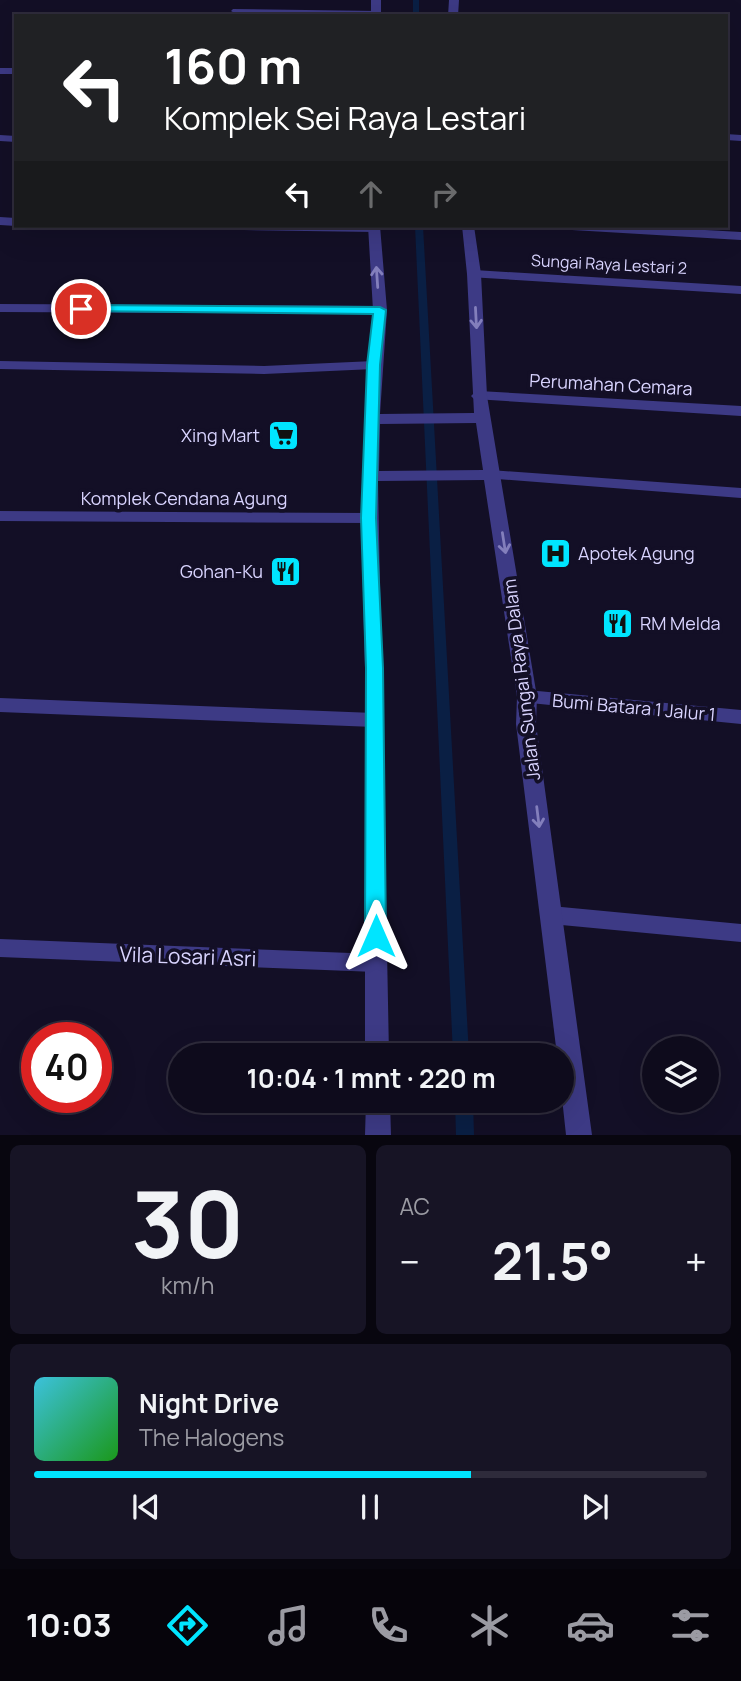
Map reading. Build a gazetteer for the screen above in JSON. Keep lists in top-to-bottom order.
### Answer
{
  "streets": {
    "street": [
      "Sungai Raya Lestari 2",
      "Perumahan Cemara",
      "Komplek Cendana Agung",
      "Jalan Sungai Raya Dalam",
      "Bumi Batara 1 Jalur 1",
      "Vila Losari Asri"
    ]
  },
  "crossings": [
    ["Sungai Raya Lestari 2", "Jalan Sungai Raya Dalam"],
    ["Perumahan Cemara", "Jalan Sungai Raya Dalam"],
    ["Jalan Sungai Raya Dalam", "Bumi Batara 1 Jalur 1"]
  ],
  "places": {
    "supermarket": ["Xing Mart"],
    "hospital": ["Apotek Agung"],
    "restaurant": ["Gohan-Ku", "RM Melda"]
  },
  "page": {
    "turn": ["160 m", "Komplek Sei Raya Lestari"],
    "limit": "40",
    "trip": "10:04 · 1 mnt · 220 m",
    "tile": [
      ["30", "km/h"],
      "AC"
    ],
    "heat": ["−", "21.5°", "+"],
    "song": ["Night Drive", "The Halogens"],
    "tabs": "10:03"
  }
}
